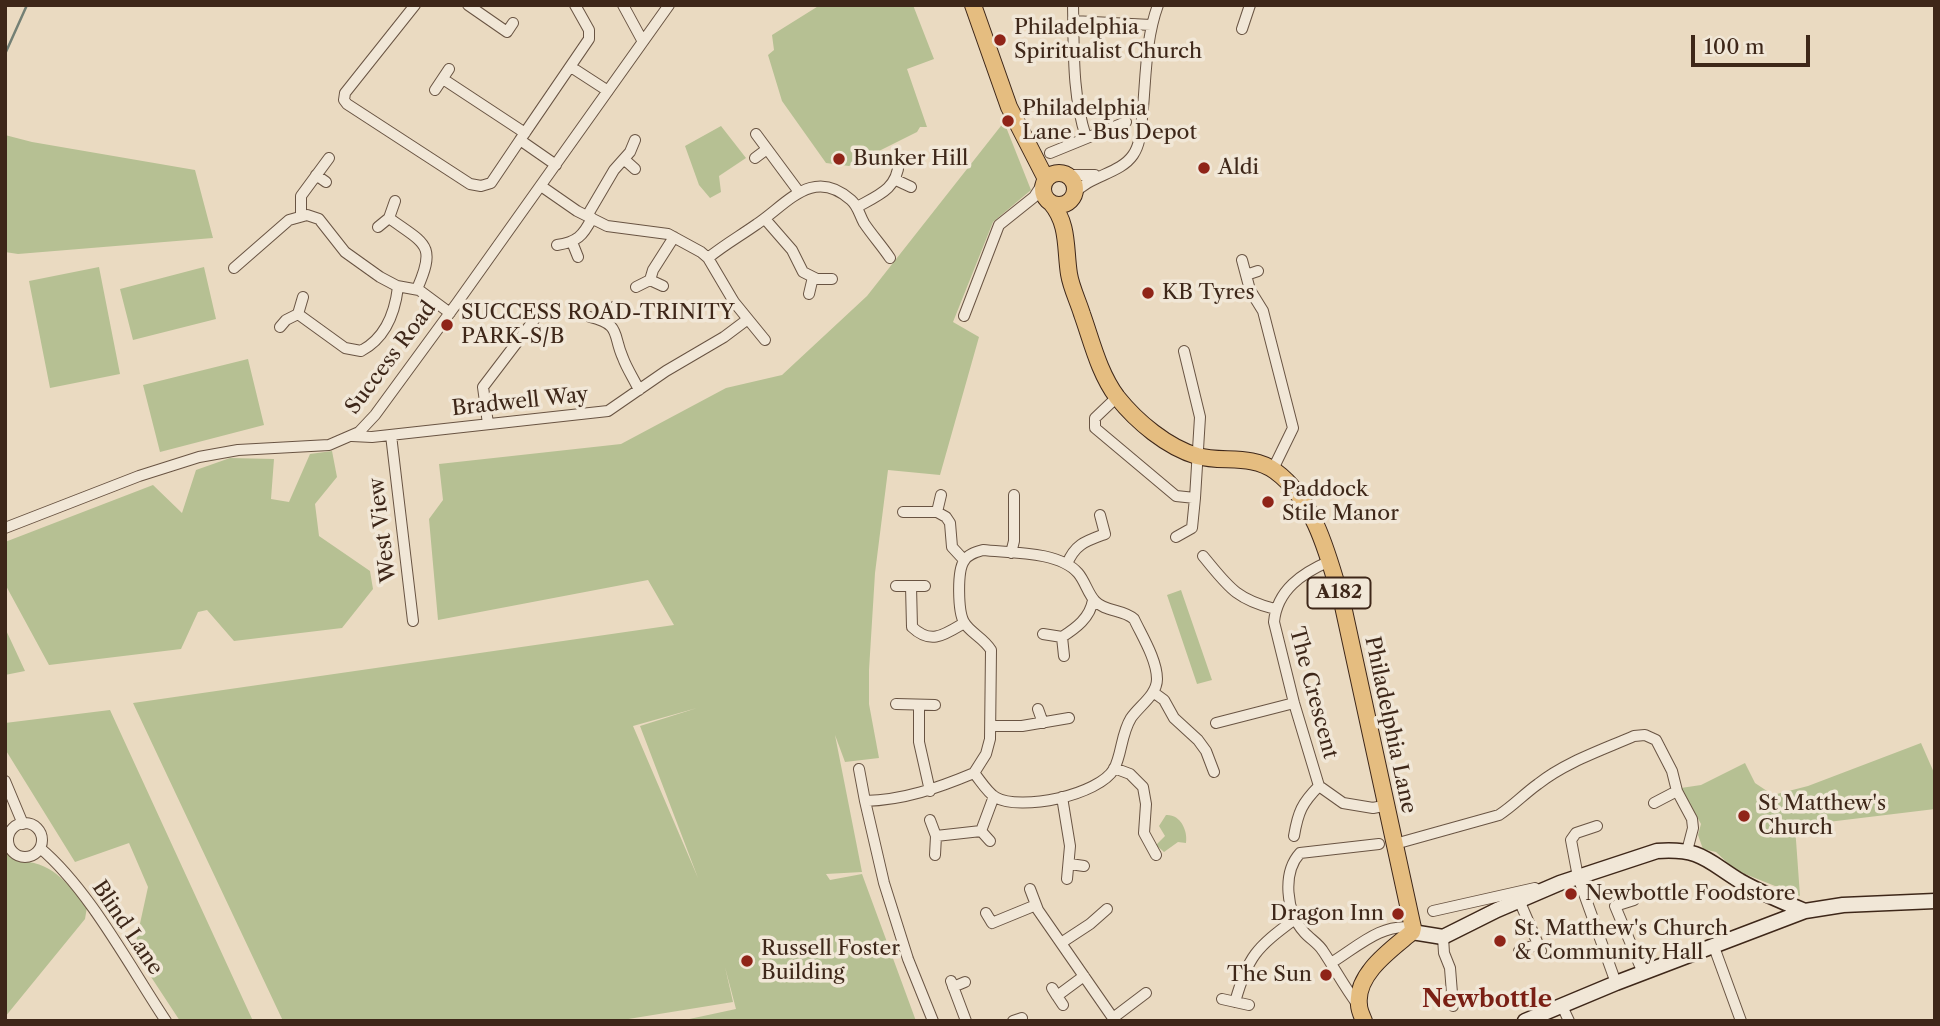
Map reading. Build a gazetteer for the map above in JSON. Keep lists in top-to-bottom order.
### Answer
{
  "streets": {
    "main road": ["A182", "Philadelphia Lane"],
    "street": [
      "Success Road",
      "Bradwell Way",
      "West View",
      "The Crescent",
      "Blind Lane"
    ]
  },
  "crossings": [
    ["Success Road", "Bradwell Way"],
    ["Bradwell Way", "West View"],
    ["The Crescent", "Philadelphia Lane"]
  ],
  "districts": ["Newbottle"],
  "places": [
    "Philadelphia Spiritualist Church",
    "Philadelphia Lane - Bus Depot",
    "Bunker Hill",
    "Aldi",
    "KB Tyres",
    "SUCCESS ROAD-TRINITY PARK-S/B",
    "Paddock Stile Manor",
    "St Matthew's Church",
    "Newbottle Foodstore",
    "Dragon Inn",
    "St. Matthew's Church & Community Hall",
    "Russell Foster Building",
    "The Sun"
  ],
  "scale_bar": "100 m"
}
